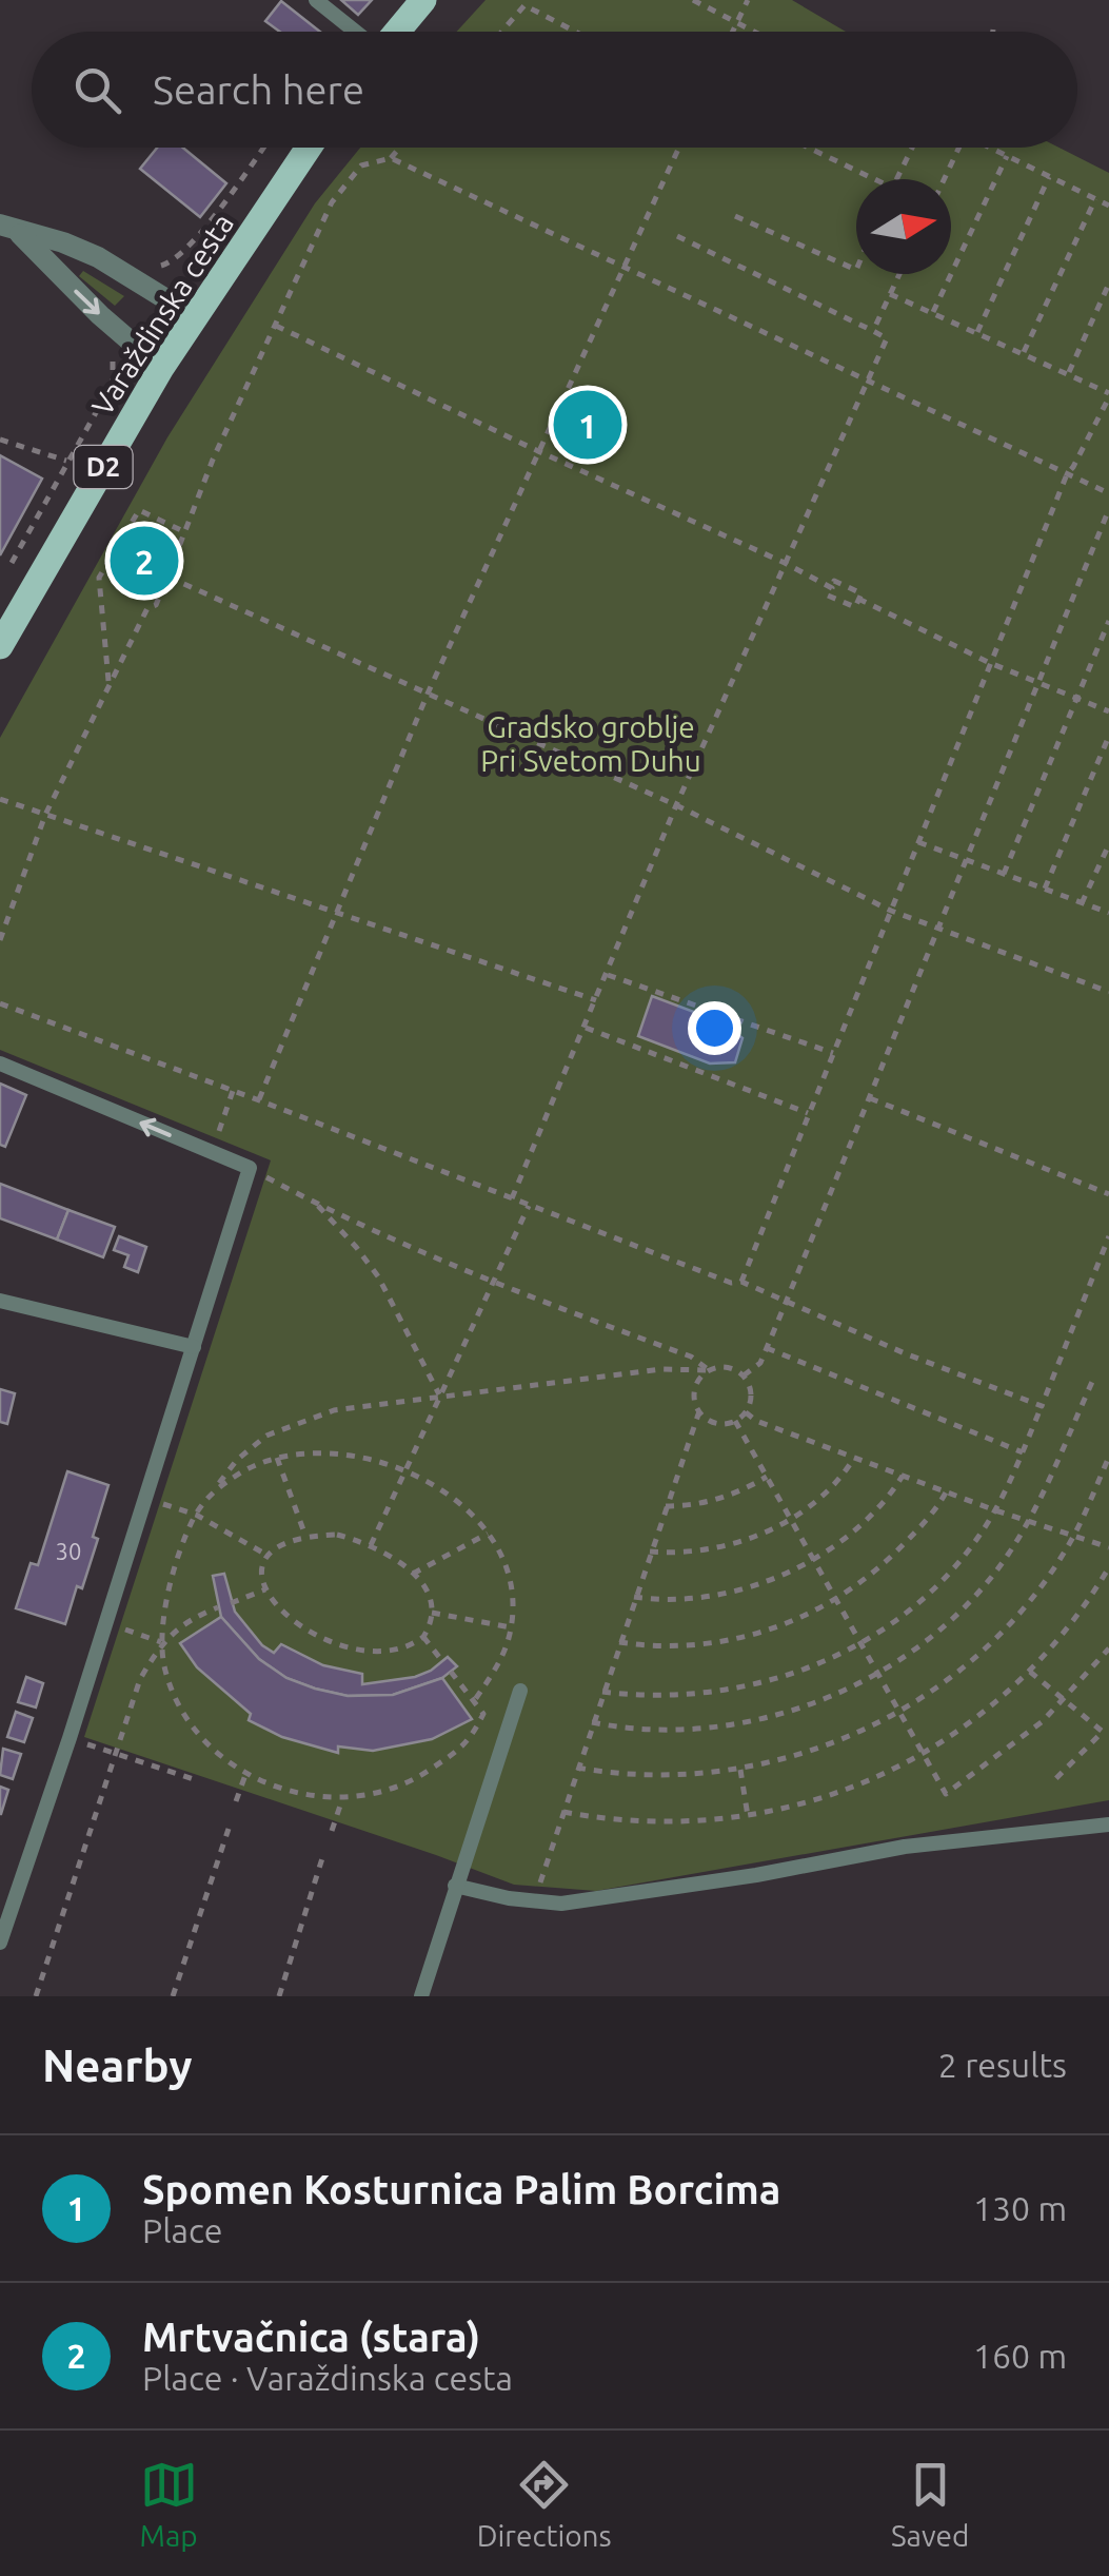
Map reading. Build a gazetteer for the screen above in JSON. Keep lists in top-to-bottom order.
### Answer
{
  "streets": {
    "main road": ["Varaždinska cesta", "D2"]
  },
  "parks": ["Gradsko groblje Pri Svetom Duhu"],
  "house_numbers": ["30"],
  "north": "right",
  "page": {
    "search": "Search here",
    "pins": ["1", "2"],
    "heading": ["Nearby", "2 results"],
    "list": [
      {
        "mark": "1",
        "name": "Spomen Kosturnica Palim Borcima",
        "note": "Place",
        "value": "130 m"
      },
      {
        "mark": "2",
        "name": "Mrtvačnica (stara)",
        "note": "Place · Varaždinska cesta",
        "value": "160 m"
      }
    ],
    "nav": ["Map", "Directions", "Saved"]
  }
}
